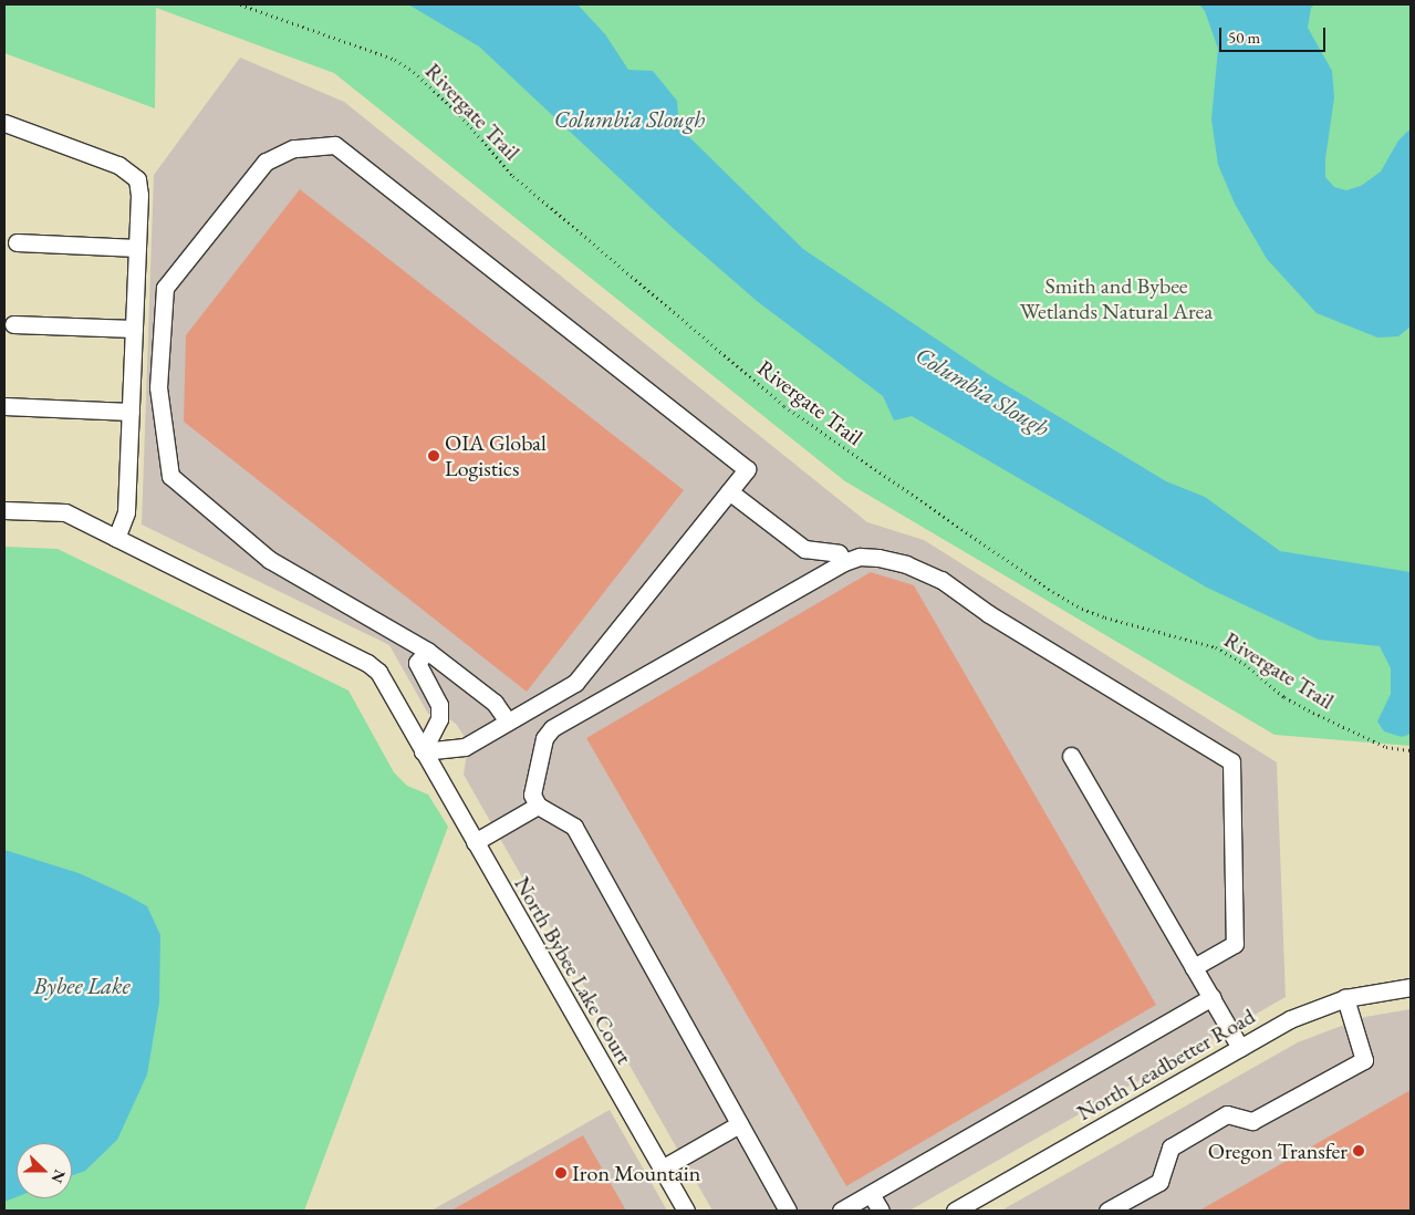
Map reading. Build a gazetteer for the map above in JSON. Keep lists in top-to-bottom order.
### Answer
{
  "streets": {
    "street": ["North Bybee Lake Court", "North Leadbetter Road"],
    "path": ["Rivergate Trail"]
  },
  "water": ["Columbia Slough", "Bybee Lake"],
  "parks": ["Smith and Bybee Wetlands Natural Area"],
  "places": ["OIA Global Logistics", "Oregon Transfer", "Iron Mountain"],
  "scale_bar": "50 m",
  "north": "right"
}
